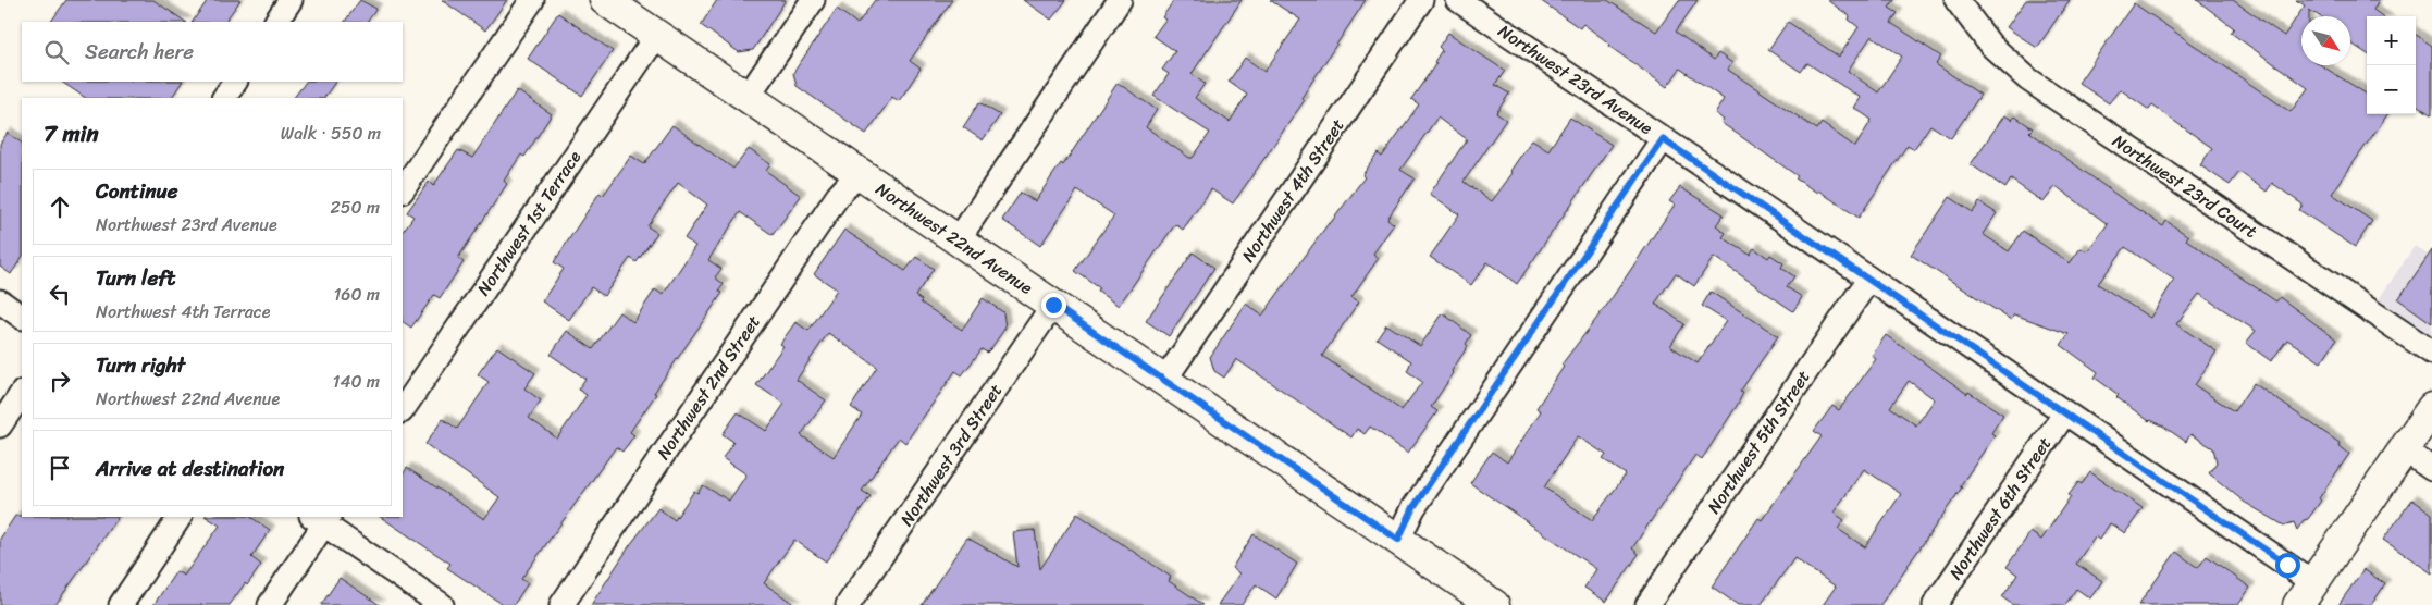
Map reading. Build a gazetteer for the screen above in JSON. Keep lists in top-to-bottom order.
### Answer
{
  "streets": {
    "main road": ["Northwest 22nd Avenue"],
    "street": [
      "Northwest 23rd Avenue",
      "Northwest 23rd Court",
      "Northwest 4th Street",
      "Northwest 1st Terrace",
      "Northwest 2nd Street",
      "Northwest 5th Street",
      "Northwest 3rd Street",
      "Northwest 6th Street"
    ]
  },
  "crossings": [
    ["Northwest 23rd Avenue", "Northwest 5th Street"],
    ["Northwest 23rd Avenue", "Northwest 6th Street"],
    ["Northwest 4th Street", "Northwest 22nd Avenue"],
    ["Northwest 1st Terrace", "Northwest 22nd Avenue"],
    ["Northwest 22nd Avenue", "Northwest 2nd Street"],
    ["Northwest 22nd Avenue", "Northwest 3rd Street"]
  ],
  "north": "bottom right",
  "page": {
    "map_buttons": ["+", "−"],
    "search": "Search here",
    "heading": ["7 min", "Walk · 550 m"],
    "list": [
      ["Continue", "Northwest 23rd Avenue", "250 m"],
      ["Turn left", "Northwest 4th Terrace", "160 m"],
      ["Turn right", "Northwest 22nd Avenue", "140 m"],
      "Arrive at destination"
    ]
  }
}
